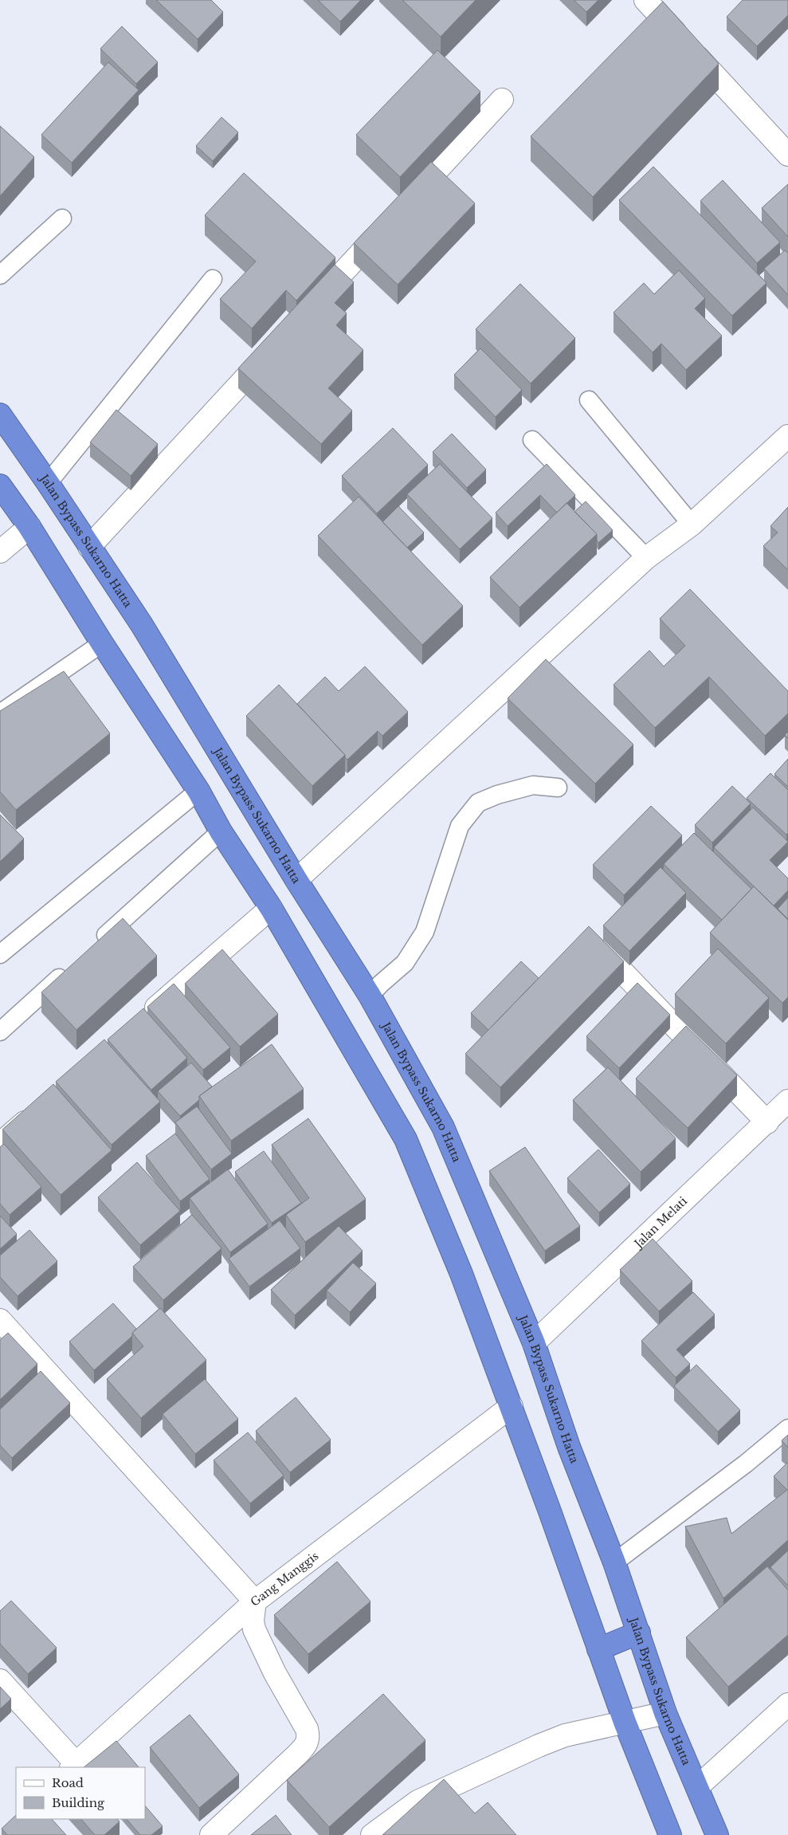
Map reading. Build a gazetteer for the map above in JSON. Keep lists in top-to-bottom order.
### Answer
{
  "streets": {
    "highway": ["Jalan Bypass Sukarno Hatta"],
    "street": ["Jalan Melati", "Gang Manggis"]
  },
  "crossings": [
    ["Jalan Bypass Sukarno Hatta", "Jalan Melati"]
  ],
  "legend": ["Road", "Building"]
}
